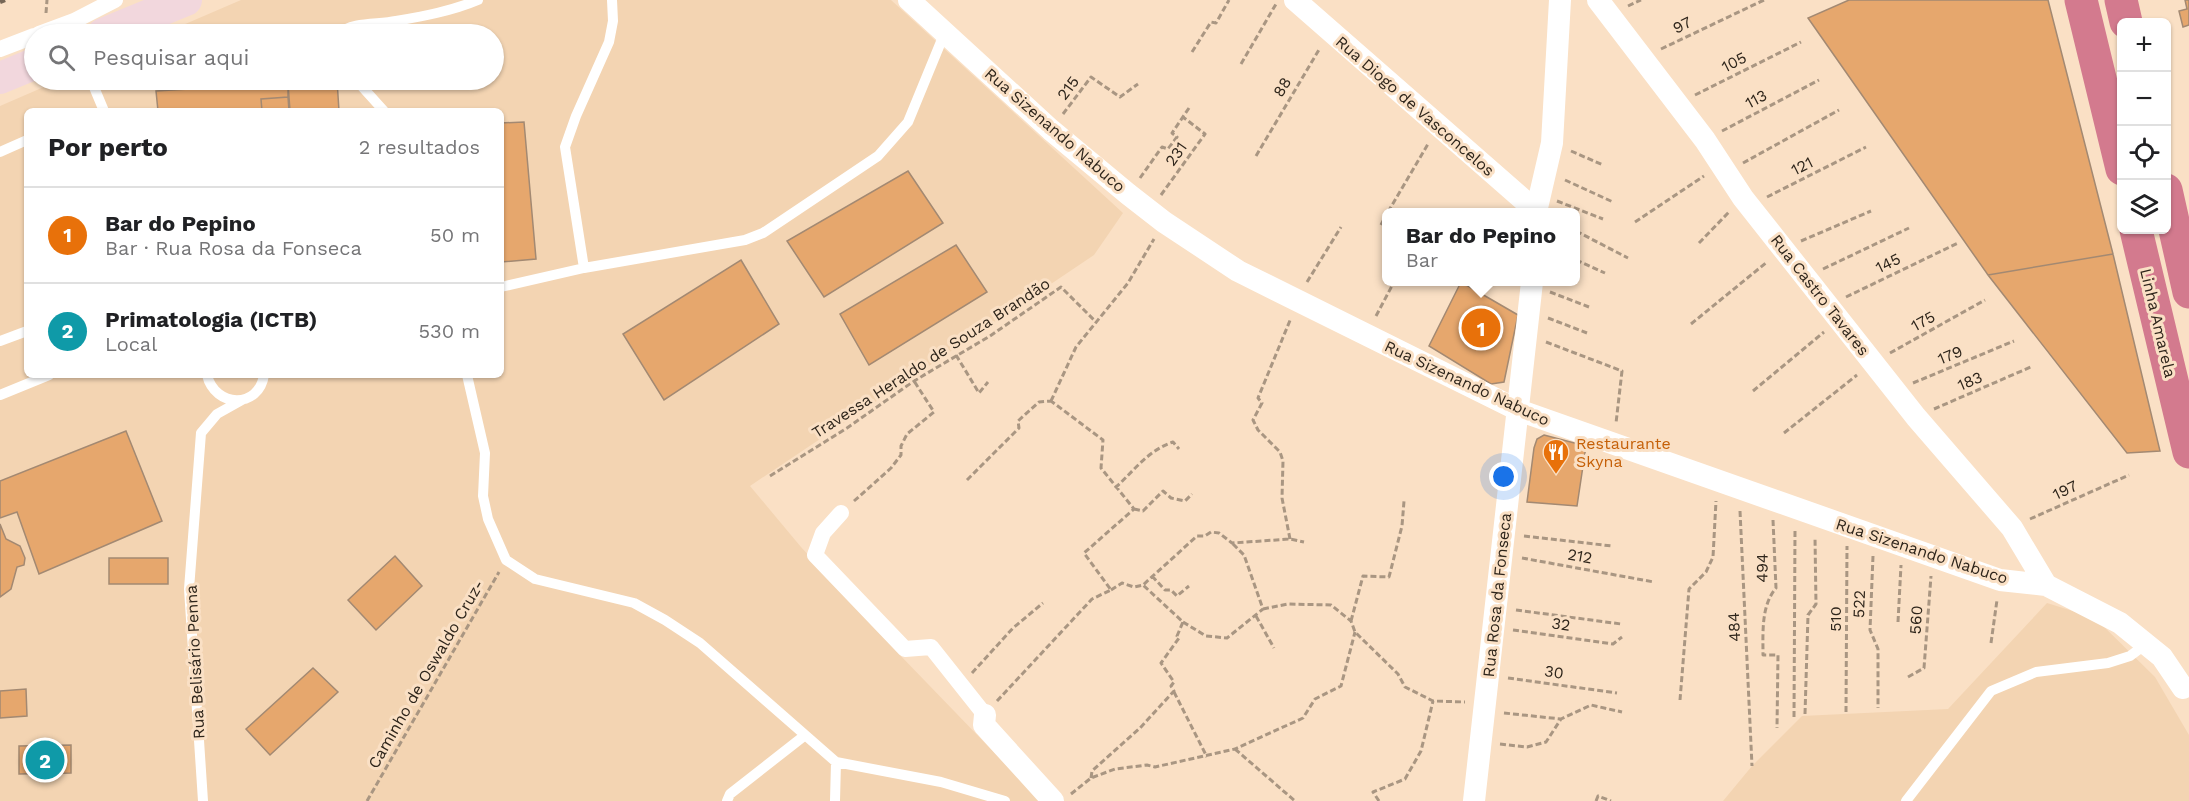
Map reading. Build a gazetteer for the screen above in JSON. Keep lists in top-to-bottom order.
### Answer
{
  "streets": {
    "highway": ["Linha Amarela"],
    "street": [
      "Rua Diogo de Vasconcelos",
      "Rua Sizenando Nabuco",
      "Rua Castro Tavares",
      "Rua Rosa da Fonseca"
    ],
    "lane": ["Rua Belisário Penna"],
    "path": [
      "97",
      "105",
      "88",
      "215",
      "113",
      "231",
      "121",
      "145",
      "175",
      "179",
      "Travessa Heraldo de Souza Brandão",
      "183",
      "197",
      "212",
      "494",
      "522",
      "510",
      "560",
      "32",
      "484",
      "30",
      "Caminho de Oswaldo Cruz-"
    ]
  },
  "crossings": [
    ["97", "Rua Castro Tavares"],
    ["105", "Rua Castro Tavares"],
    ["88", "Rua Diogo de Vasconcelos"],
    ["215", "Rua Sizenando Nabuco"],
    ["113", "Rua Castro Tavares"],
    ["Rua Sizenando Nabuco", "231"],
    ["Rua Sizenando Nabuco", "Rua Castro Tavares"],
    ["Rua Sizenando Nabuco", "494"],
    ["Rua Sizenando Nabuco", "Rua Rosa da Fonseca"],
    ["Rua Sizenando Nabuco", "522"],
    ["Rua Sizenando Nabuco", "510"],
    ["Rua Sizenando Nabuco", "560"],
    ["Rua Sizenando Nabuco", "484"],
    ["121", "Rua Castro Tavares"],
    ["145", "Rua Castro Tavares"],
    ["Rua Castro Tavares", "175"],
    ["Rua Castro Tavares", "179"],
    ["Rua Castro Tavares", "183"],
    ["Rua Castro Tavares", "197"],
    ["212", "Rua Rosa da Fonseca"],
    ["Rua Rosa da Fonseca", "32"],
    ["Rua Rosa da Fonseca", "30"]
  ],
  "places": {
    "restaurant": ["Restaurante Skyna"]
  },
  "page": {
    "map_buttons": ["+", "−"],
    "search": "Pesquisar aqui",
    "heading": ["Por perto", "2 resultados"],
    "list": [
      {
        "mark": "1",
        "name": "Bar do Pepino",
        "note": "Bar · Rua Rosa da Fonseca",
        "value": "50 m"
      },
      {
        "mark": "2",
        "name": "Primatologia (ICTB)",
        "note": "Local",
        "value": "530 m"
      }
    ],
    "popup": ["Bar do Pepino", "Bar"],
    "pins": ["1", "2"]
  }
}
